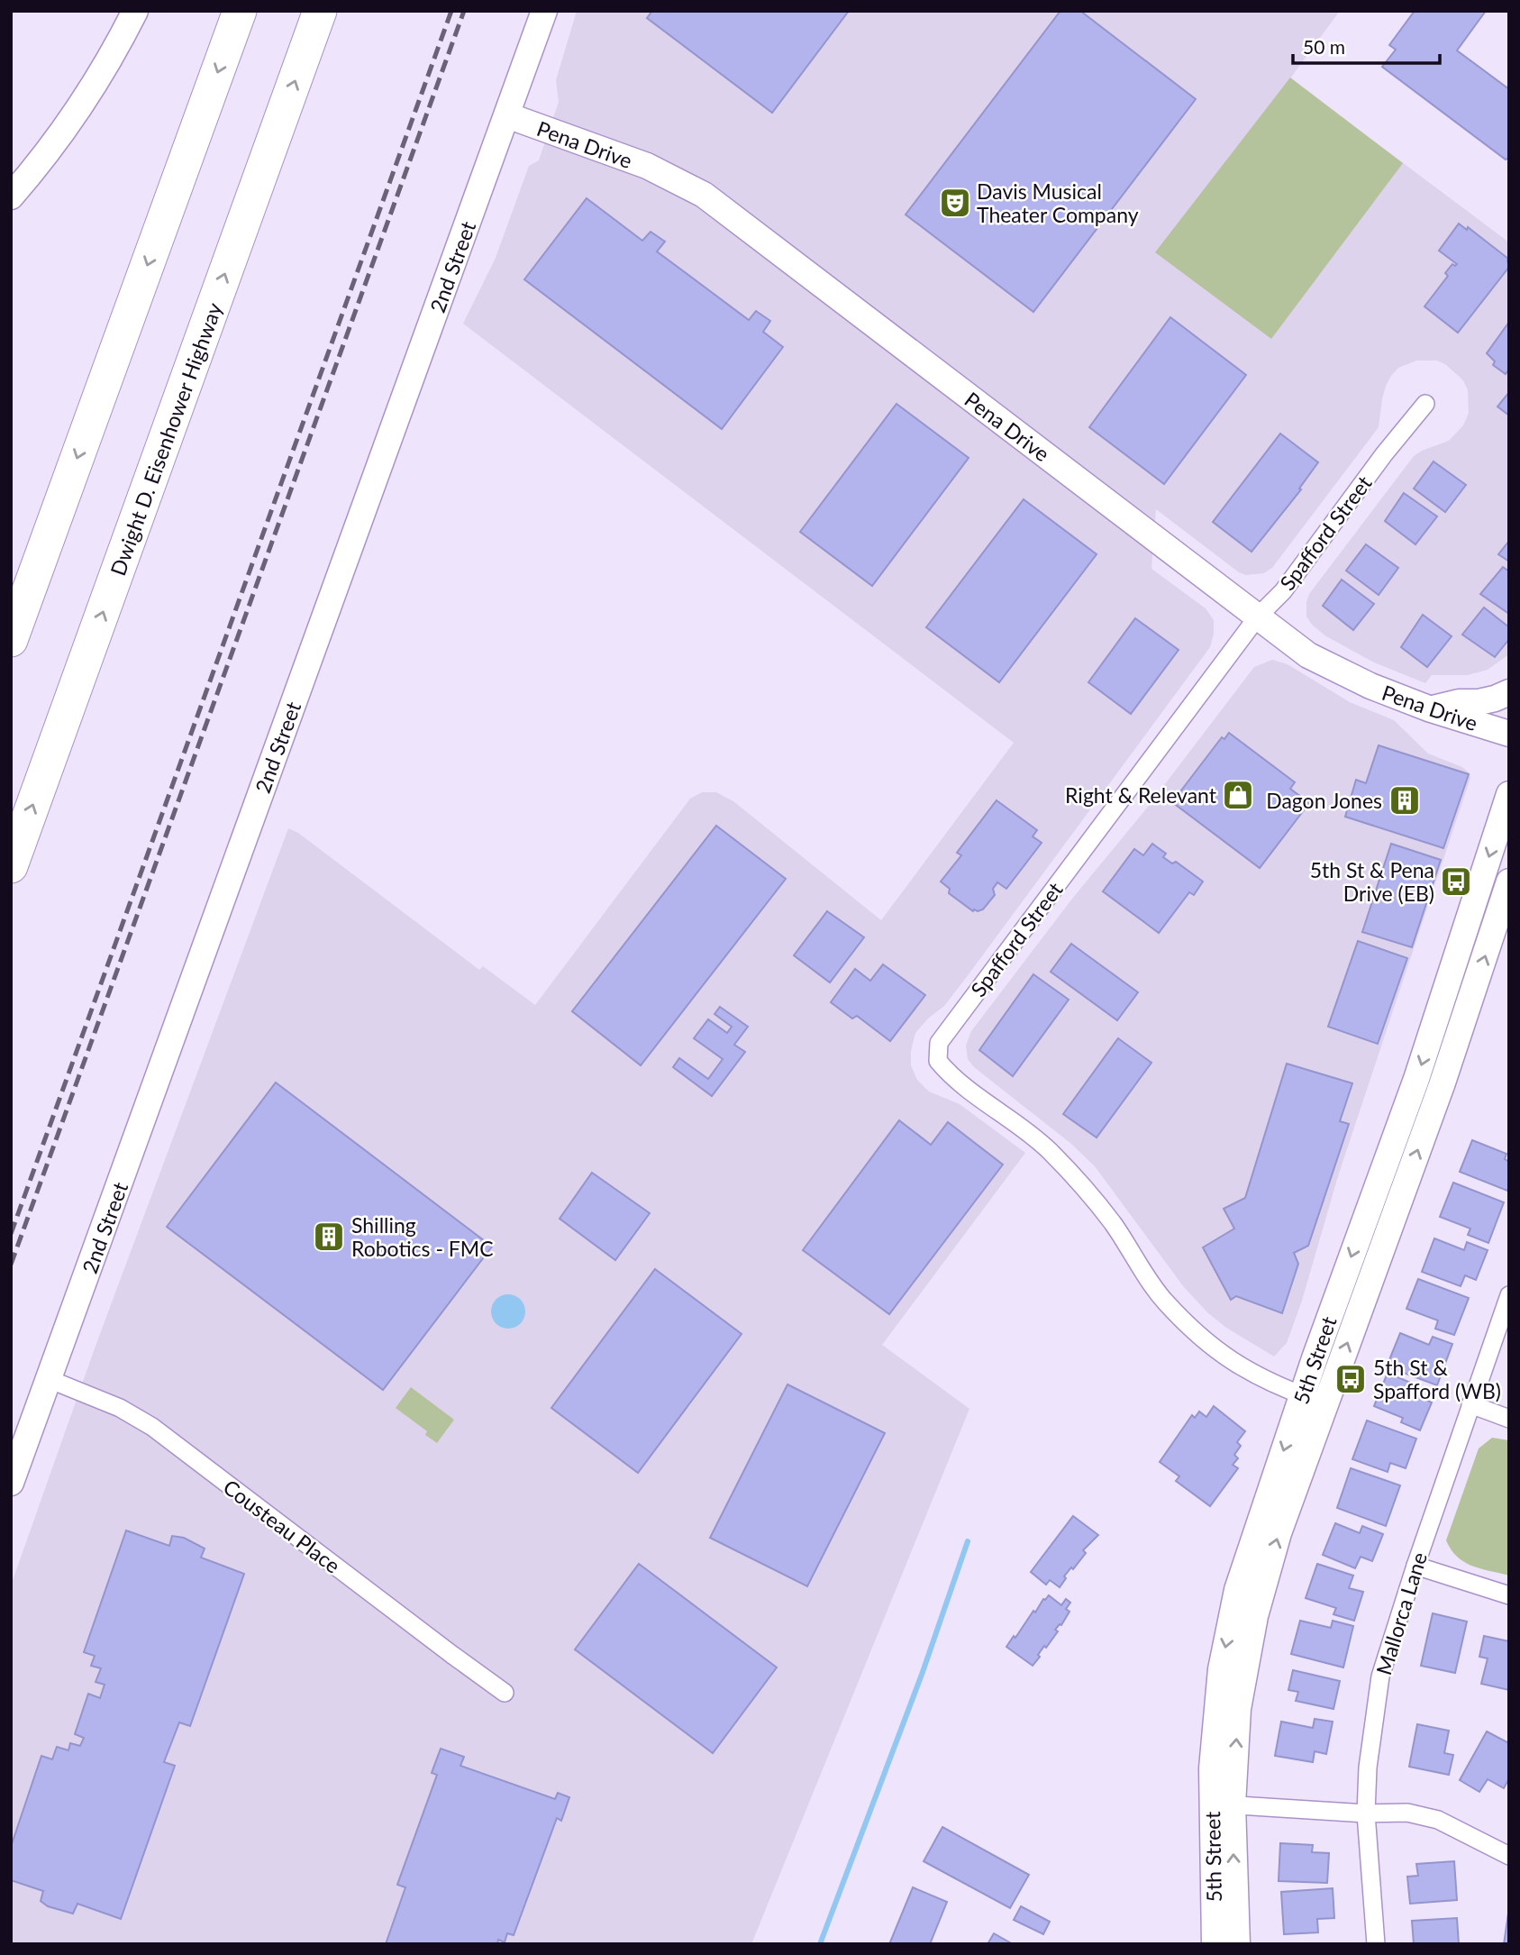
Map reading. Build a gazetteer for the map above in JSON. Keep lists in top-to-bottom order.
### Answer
{
  "streets": {
    "highway": ["Dwight D. Eisenhower Highway"],
    "street": [
      "Pena Drive",
      "2nd Street",
      "Spafford Street",
      "5th Street",
      "Cousteau Place",
      "Mallorca Lane"
    ]
  },
  "crossings": [
    ["Pena Drive", "2nd Street"],
    ["Pena Drive", "Spafford Street"],
    ["2nd Street", "Cousteau Place"],
    ["Spafford Street", "5th Street"]
  ],
  "places": {
    "theatre": ["Davis Musical Theater Company"],
    "shop": ["Right & Relevant"],
    "building": ["Dagon Jones", "Shilling Robotics - FMC"],
    "bus stop": ["5th St & Pena Drive (EB)", "5th St & Spafford (WB)"]
  },
  "scale_bar": "50 m"
}
